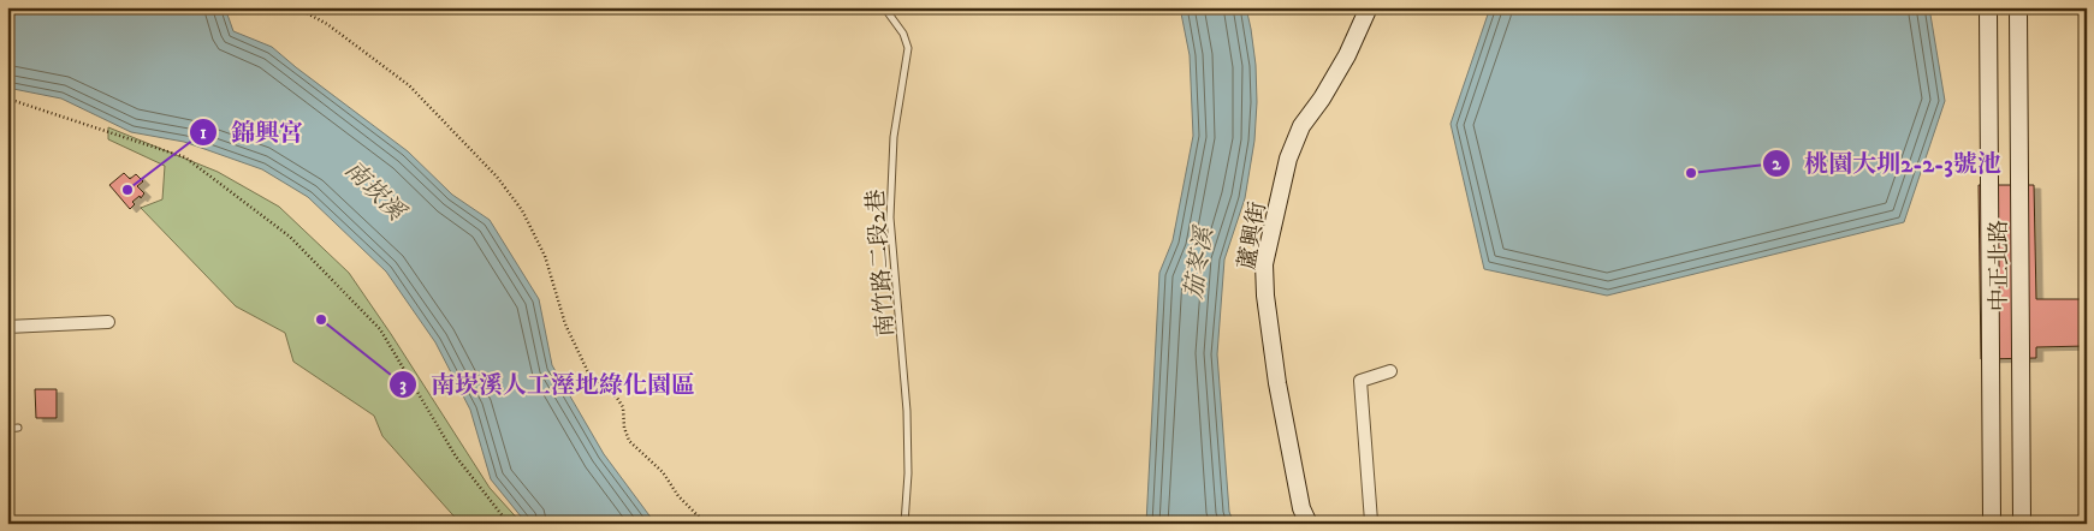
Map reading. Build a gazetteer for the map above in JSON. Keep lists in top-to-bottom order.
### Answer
{
  "streets": {
    "street": ["蘆興街", "中正北路"],
    "lane": ["南竹路二段2巷"]
  },
  "water": ["南崁溪", "茄苳溪"],
  "places": ["桃園大圳2-2-3號池", "錦興宮", "南崁溪人工溼地綠化園區"]
}
